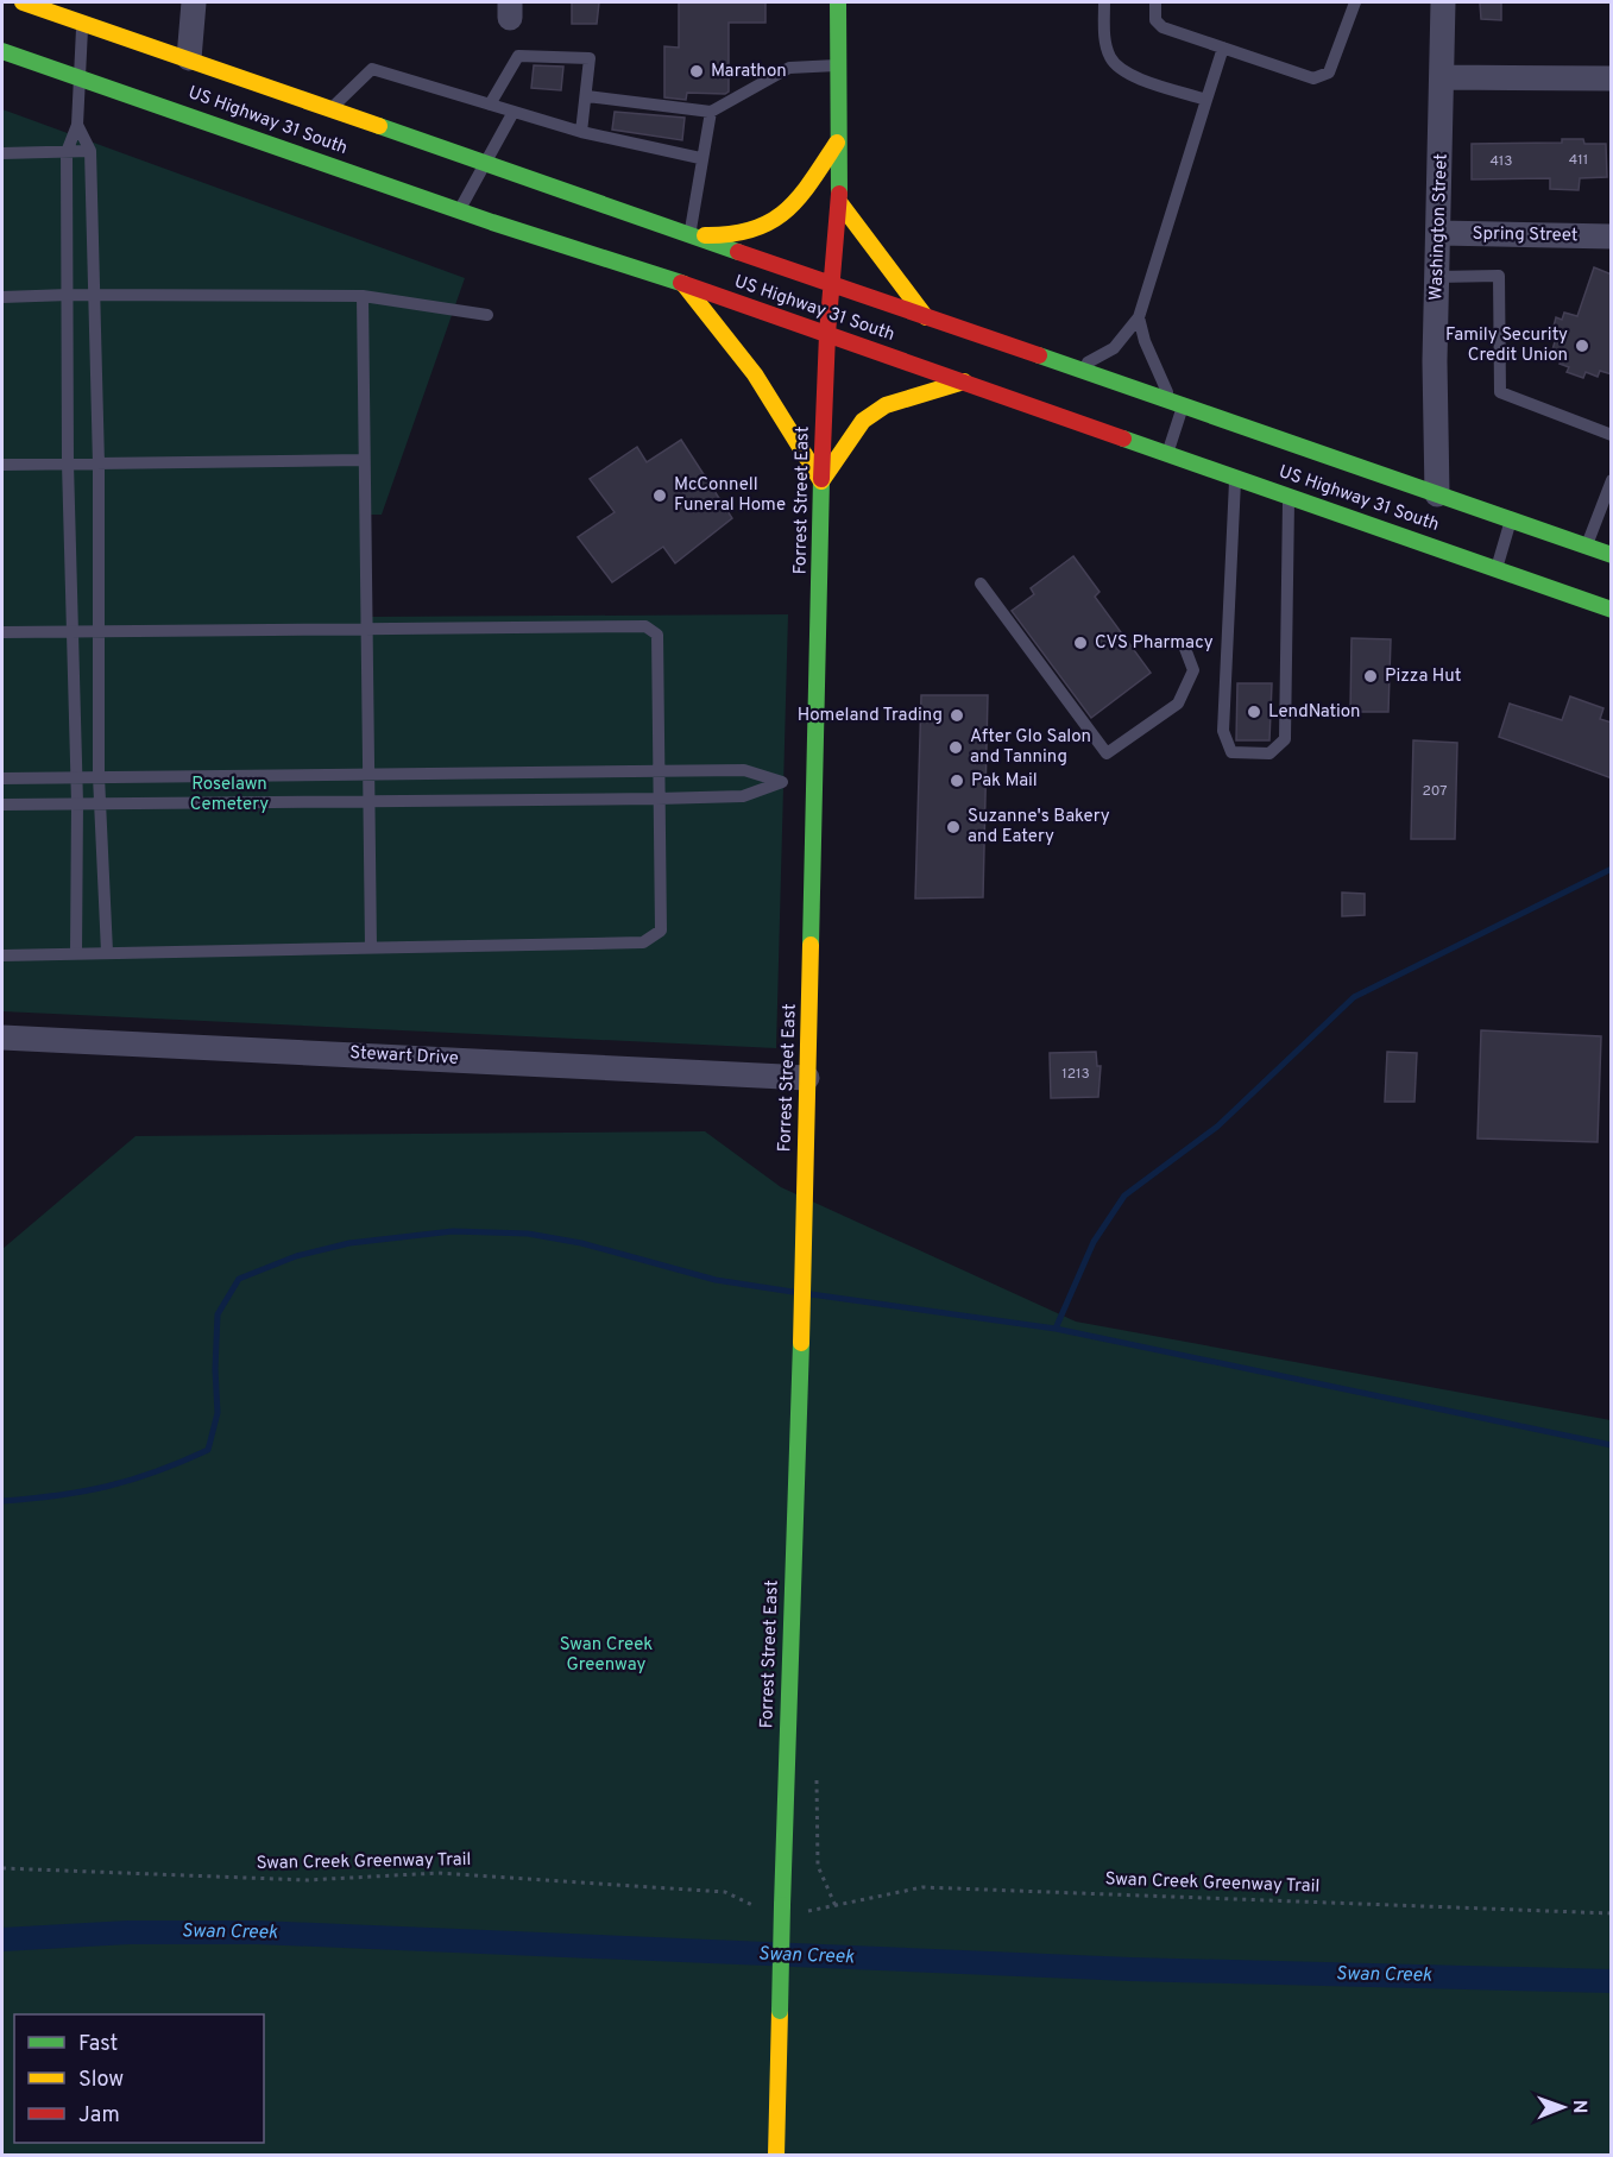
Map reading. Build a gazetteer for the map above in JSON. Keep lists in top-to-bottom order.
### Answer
{
  "streets": {
    "main road": ["US Highway 31 South", "Forrest Street East"],
    "street": ["Washington Street", "Spring Street", "Stewart Drive"],
    "path": ["Swan Creek Greenway Trail"]
  },
  "crossings": [
    ["US Highway 31 South", "Washington Street"],
    ["US Highway 31 South", "Forrest Street East"],
    ["Washington Street", "Spring Street"],
    ["Forrest Street East", "Stewart Drive"]
  ],
  "water": ["Swan Creek"],
  "parks": ["Roselawn Cemetery", "Swan Creek Greenway"],
  "places": [
    "Marathon",
    "Family Security Credit Union",
    "McConnell Funeral Home",
    "CVS Pharmacy",
    "Pizza Hut",
    "LendNation",
    "Homeland Trading",
    "After Glo Salon and Tanning",
    "Pak Mail",
    "Suzanne's Bakery and Eatery"
  ],
  "house_numbers": [
    "411",
    "413",
    "207",
    "1213"
  ],
  "legend": ["Fast", "Slow", "Jam"],
  "north": "right"
}
